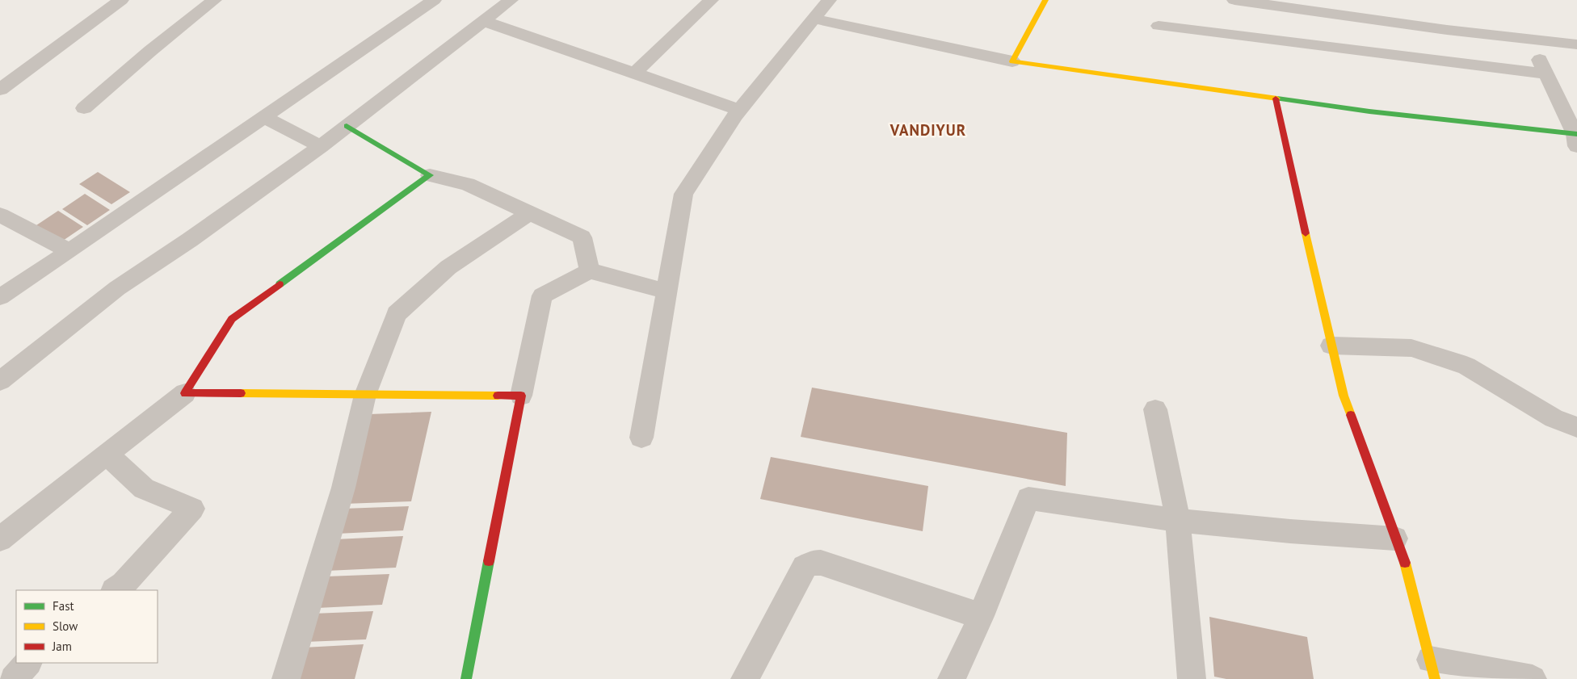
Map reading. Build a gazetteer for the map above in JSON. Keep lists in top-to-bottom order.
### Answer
{
  "districts": ["VANDIYUR"],
  "legend": ["Fast", "Slow", "Jam"]
}
